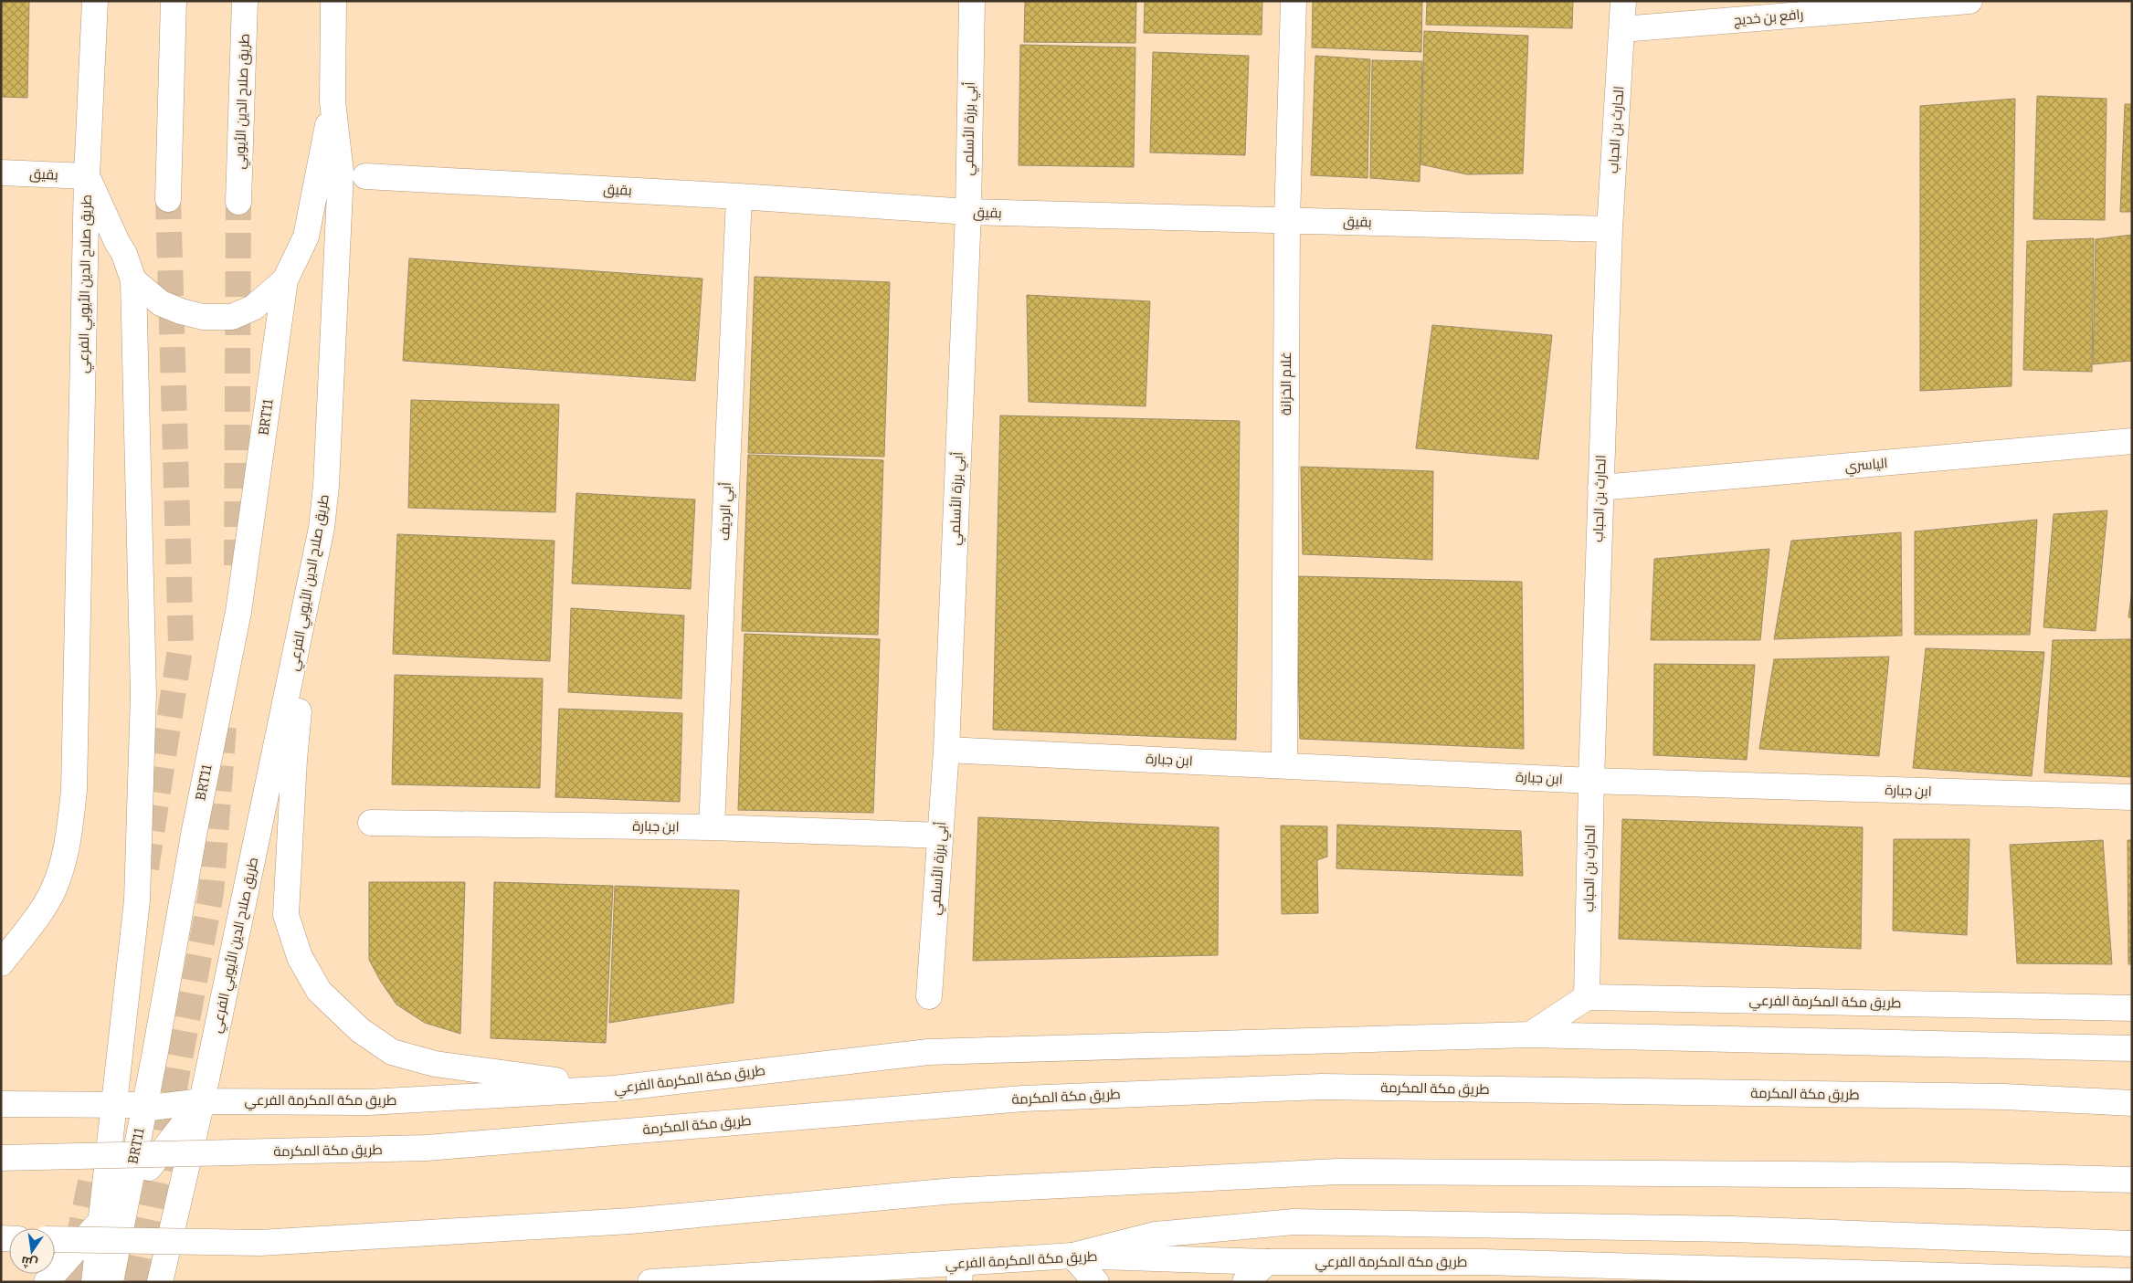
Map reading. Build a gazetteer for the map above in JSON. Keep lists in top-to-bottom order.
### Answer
{
  "streets": {
    "main road": [
      "رافع بن خديج",
      "طريق صلاح الدين الأيوبي",
      "أبي برزة الأسلمي",
      "الحارث بن الحباب",
      "بقيق",
      "طريق صلاح الدين الأيوبي الفرعي",
      "غلام الخزانة",
      "BRT11",
      "الياسري",
      "أبي الرديف",
      "ابن جبارة",
      "طريق مكة المكرمة الفرعي",
      "طريق مكة المكرمة"
    ]
  },
  "crossings": [
    ["رافع بن خديج", "الحارث بن الحباب"],
    ["أبي برزة الأسلمي", "بقيق"],
    ["أبي برزة الأسلمي", "ابن جبارة"],
    ["الحارث بن الحباب", "بقيق"],
    ["الحارث بن الحباب", "الياسري"],
    ["الحارث بن الحباب", "ابن جبارة"],
    ["الحارث بن الحباب", "طريق مكة المكرمة الفرعي"],
    ["بقيق", "طريق صلاح الدين الأيوبي الفرعي"],
    ["بقيق", "غلام الخزانة"],
    ["بقيق", "أبي الرديف"],
    ["طريق صلاح الدين الأيوبي الفرعي", "BRT11"],
    ["طريق صلاح الدين الأيوبي الفرعي", "طريق مكة المكرمة الفرعي"],
    ["غلام الخزانة", "ابن جبارة"],
    ["BRT11", "طريق مكة المكرمة الفرعي"],
    ["أبي الرديف", "ابن جبارة"]
  ],
  "north": "bottom"
}
